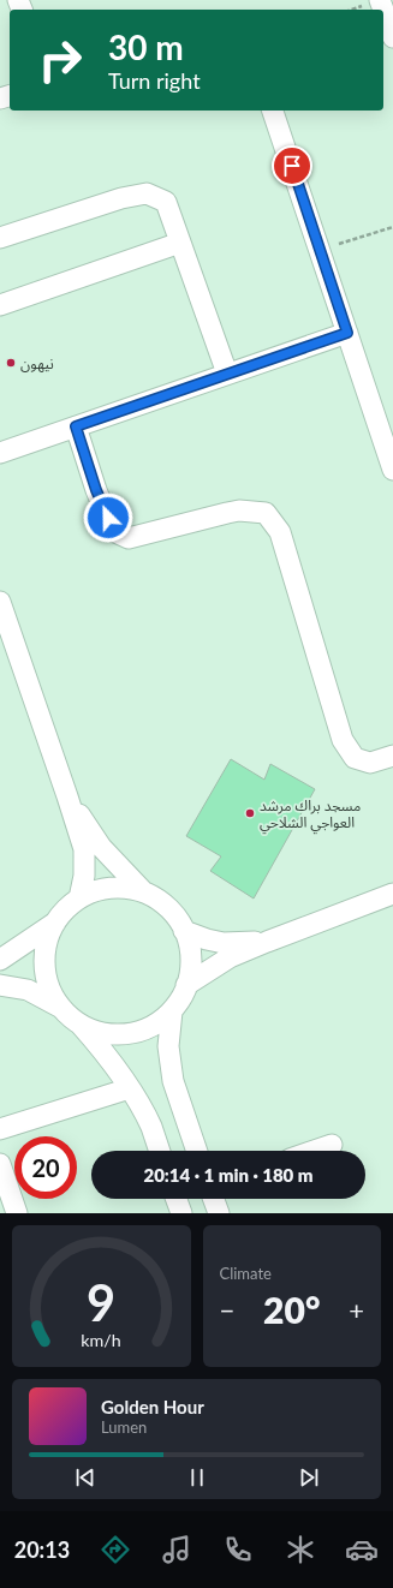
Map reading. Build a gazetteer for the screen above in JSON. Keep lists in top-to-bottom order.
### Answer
{
  "places": ["نيهون", "مسجد براك مرشد العواجي الشلاحي"],
  "page": {
    "turn": ["30 m", "Turn right"],
    "limit": "20",
    "trip": "20:14 · 1 min · 180 m",
    "tile": "Climate",
    "heat": ["−", "20°", "+"],
    "song": ["Golden Hour", "Lumen"],
    "tabs": "20:13",
    "gauge": ["9", "km/h"]
  }
}
